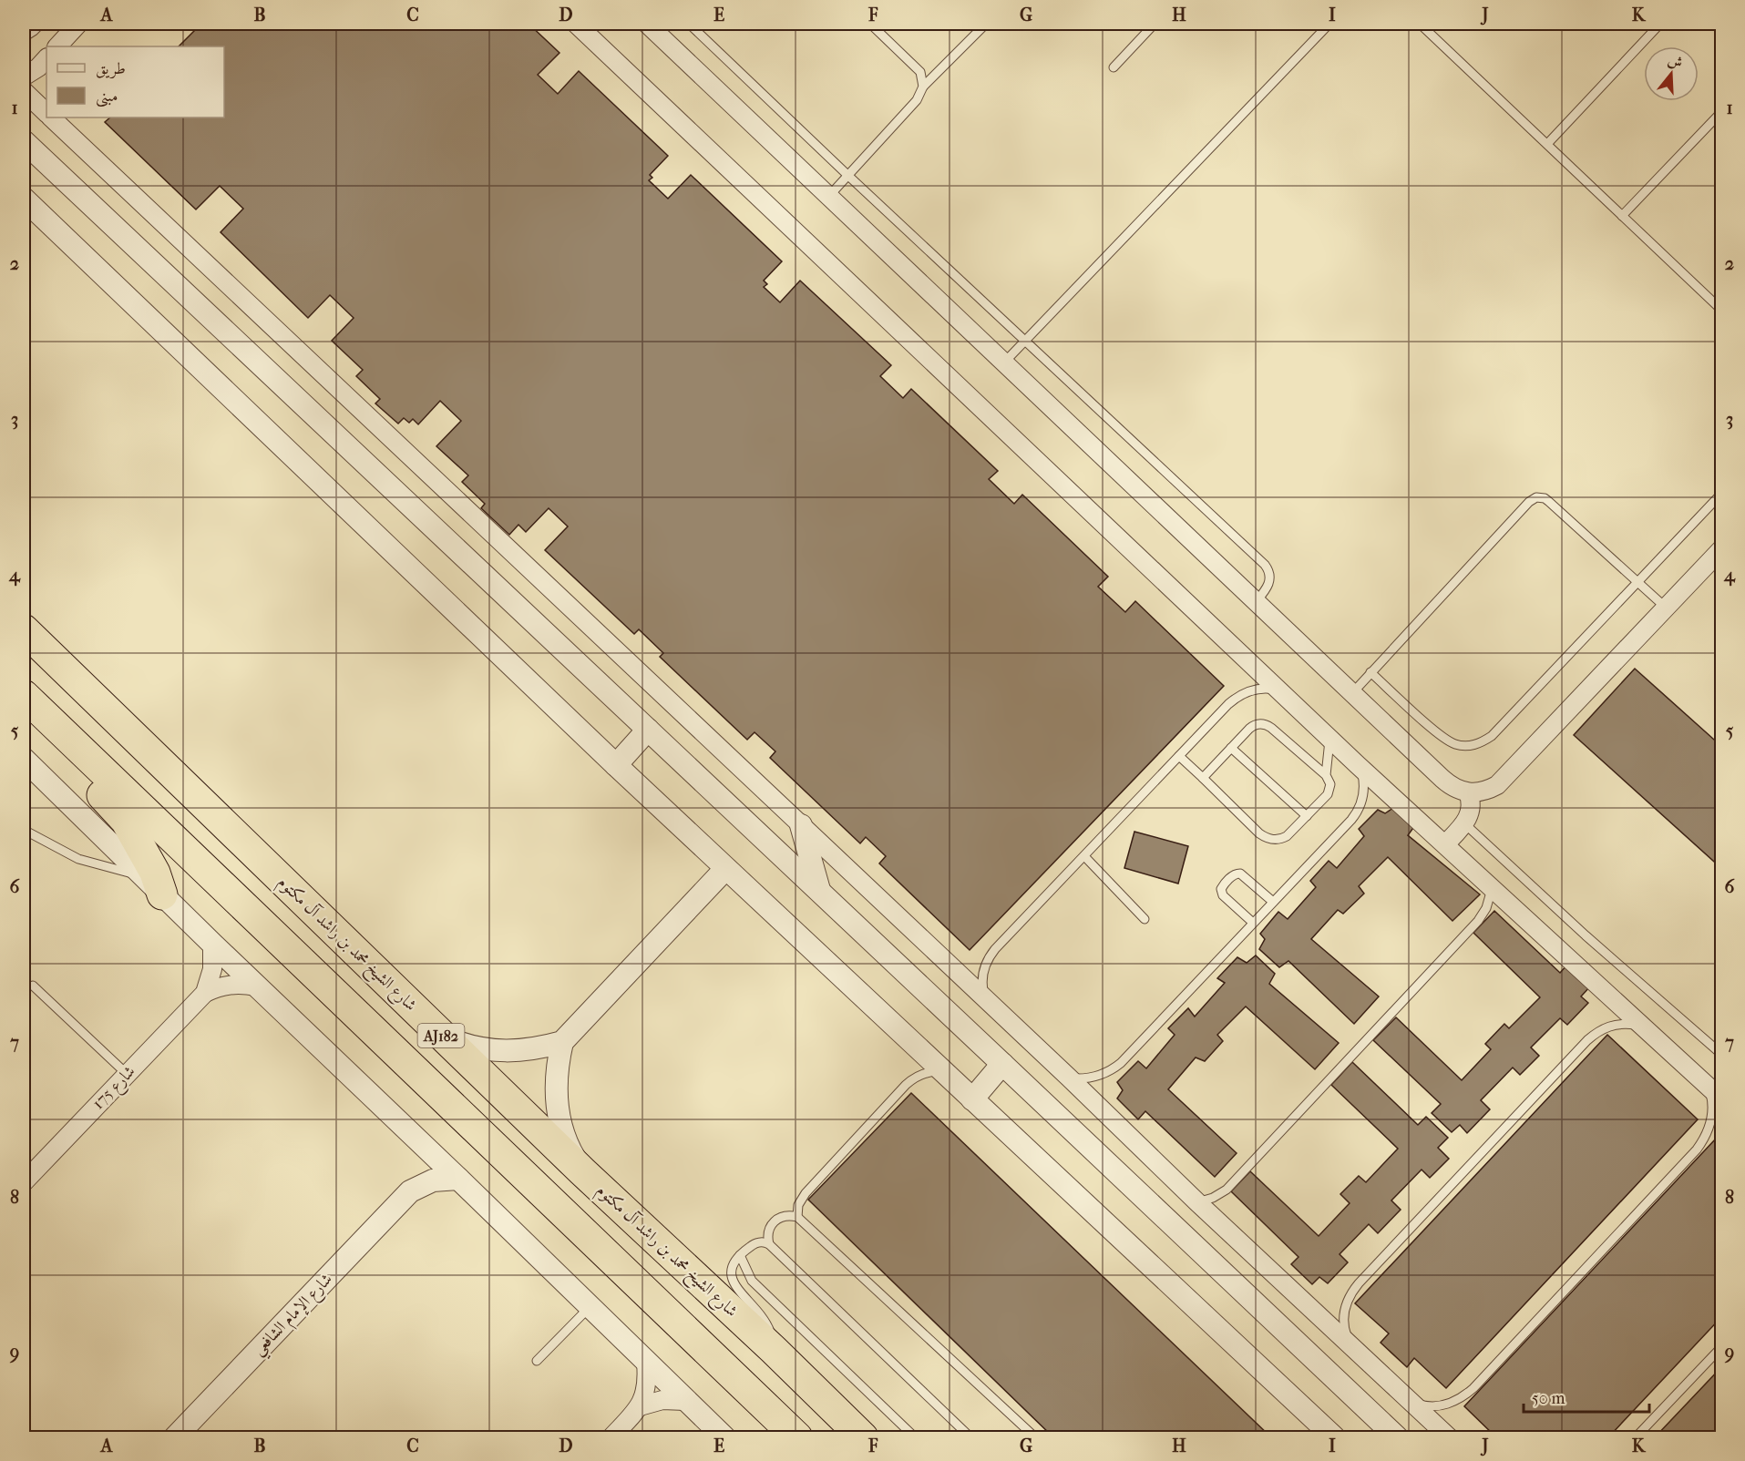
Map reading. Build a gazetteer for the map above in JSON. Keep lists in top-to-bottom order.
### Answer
{
  "streets": {
    "highway": ["شارع الشيخ محمد بن راشد آل مكتوم", "AJ182"],
    "street": ["شارع 175", "شارع الإمام الشافعي"]
  },
  "legend": ["طريق", "مبنى"],
  "scale_bar": "50 m",
  "north": "top",
  "grid": {
    "columns": [
      "A",
      "B",
      "C",
      "D",
      "E",
      "F",
      "G",
      "H",
      "I",
      "J",
      "K"
    ],
    "rows": [
      "1",
      "2",
      "3",
      "4",
      "5",
      "6",
      "7",
      "8",
      "9"
    ]
  }
}
